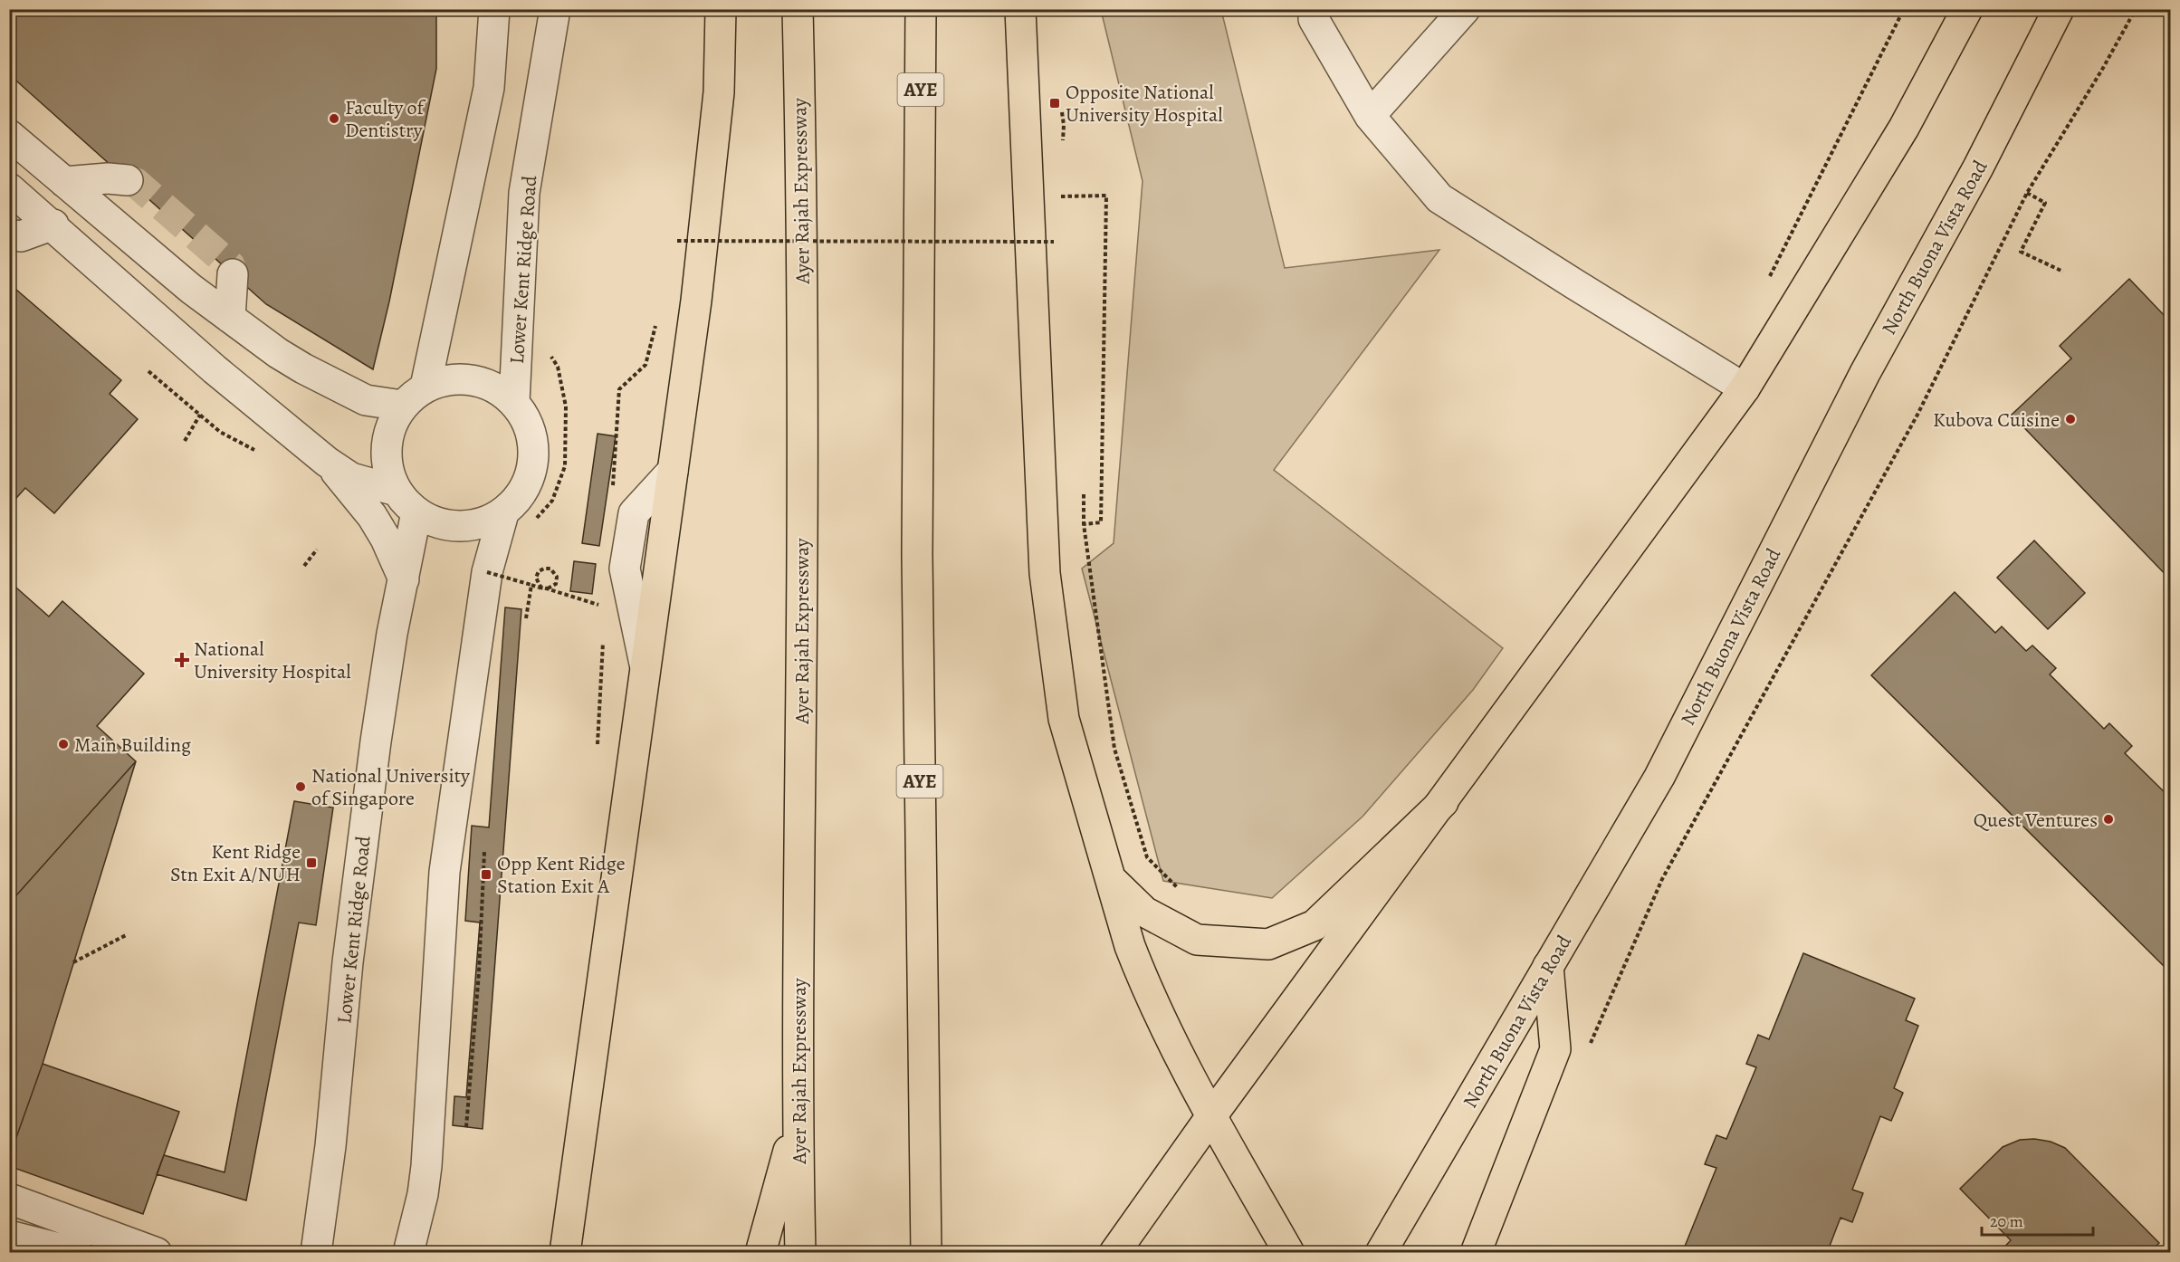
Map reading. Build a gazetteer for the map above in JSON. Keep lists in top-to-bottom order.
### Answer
{
  "streets": {
    "main road": ["AYE", "Ayer Rajah Expressway", "North Buona Vista Road"],
    "street": ["Lower Kent Ridge Road"]
  },
  "places": {
    "transit": ["Opposite National University Hospital", "Kent Ridge Stn Exit A/NUH", "Opp Kent Ridge Station Exit A"],
    "other": [
      "Faculty of Dentistry",
      "Kubova Cuisine",
      "Main Building",
      "National University of Singapore",
      "Quest Ventures"
    ],
    "health": ["National University Hospital"]
  },
  "scale_bar": "20 m"
}
